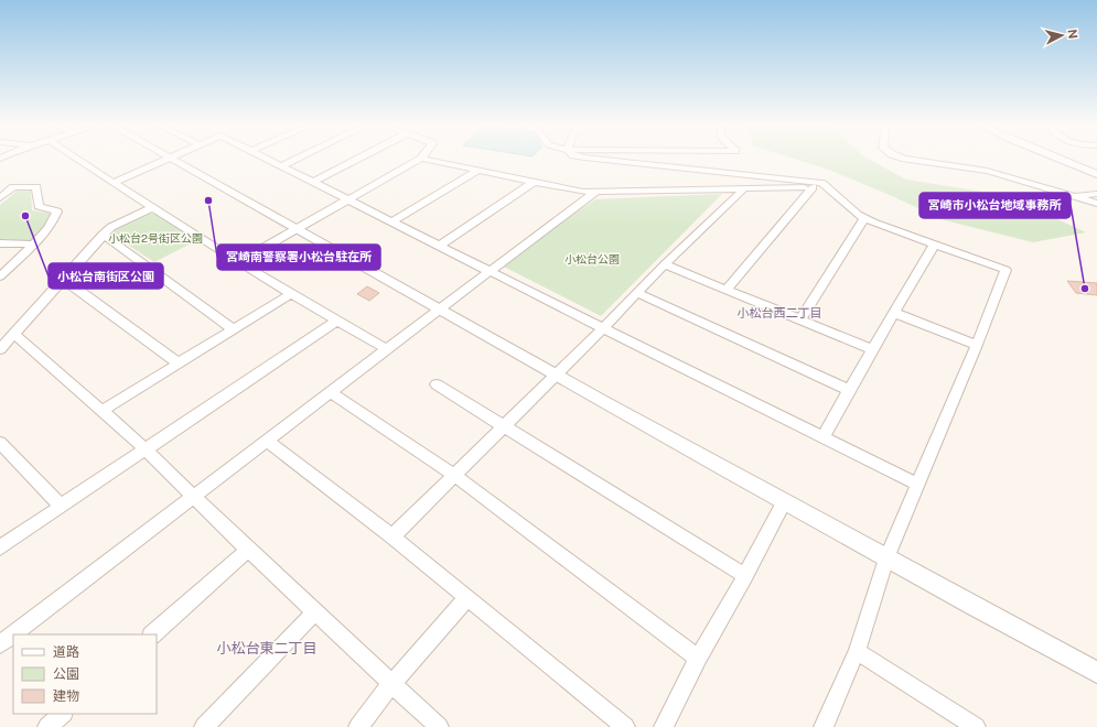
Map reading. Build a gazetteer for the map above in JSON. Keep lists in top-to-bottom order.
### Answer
{
  "districts": ["小松台西二丁目", "小松台東二丁目"],
  "parks": ["小松台2号街区公園", "小松台公園"],
  "places": ["宮崎南警察署小松台駐在所", "小松台南街区公園", "宮崎市小松台地域事務所"],
  "legend": ["道路", "公園", "建物"],
  "north": "right"
}
